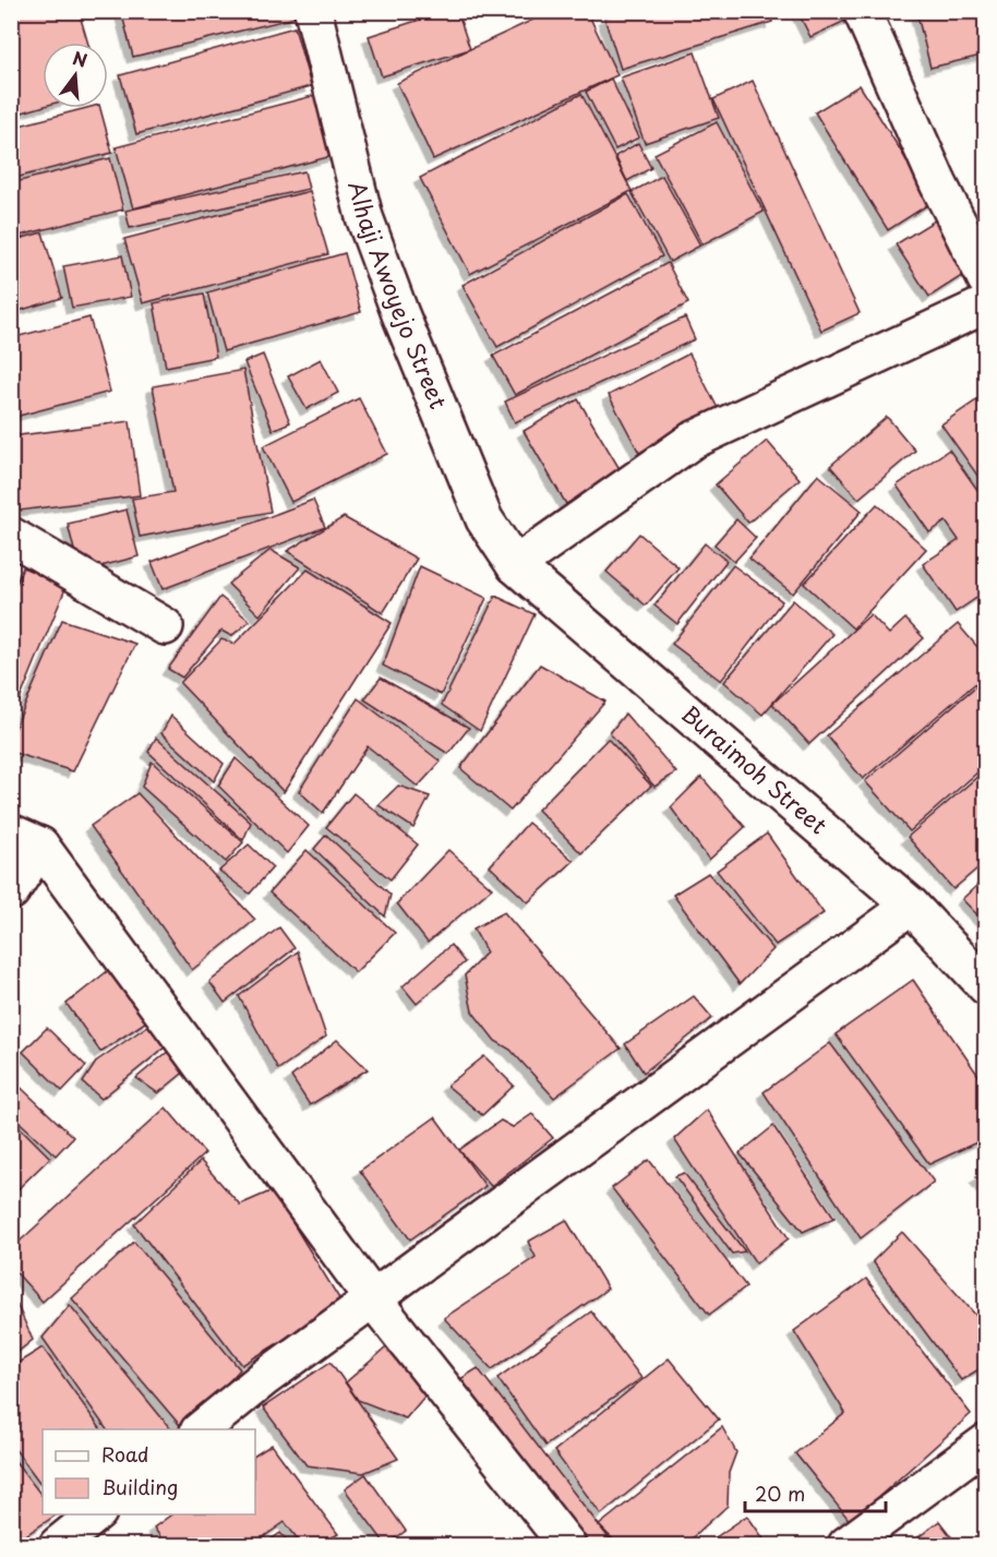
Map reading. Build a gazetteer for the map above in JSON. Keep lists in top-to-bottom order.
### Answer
{
  "streets": {
    "street": ["Alhaji Awoyejo Street", "Buraimoh Street"]
  },
  "crossings": [
    ["Alhaji Awoyejo Street", "Buraimoh Street"]
  ],
  "legend": ["Road", "Building"],
  "scale_bar": "20 m",
  "north": "top"
}
